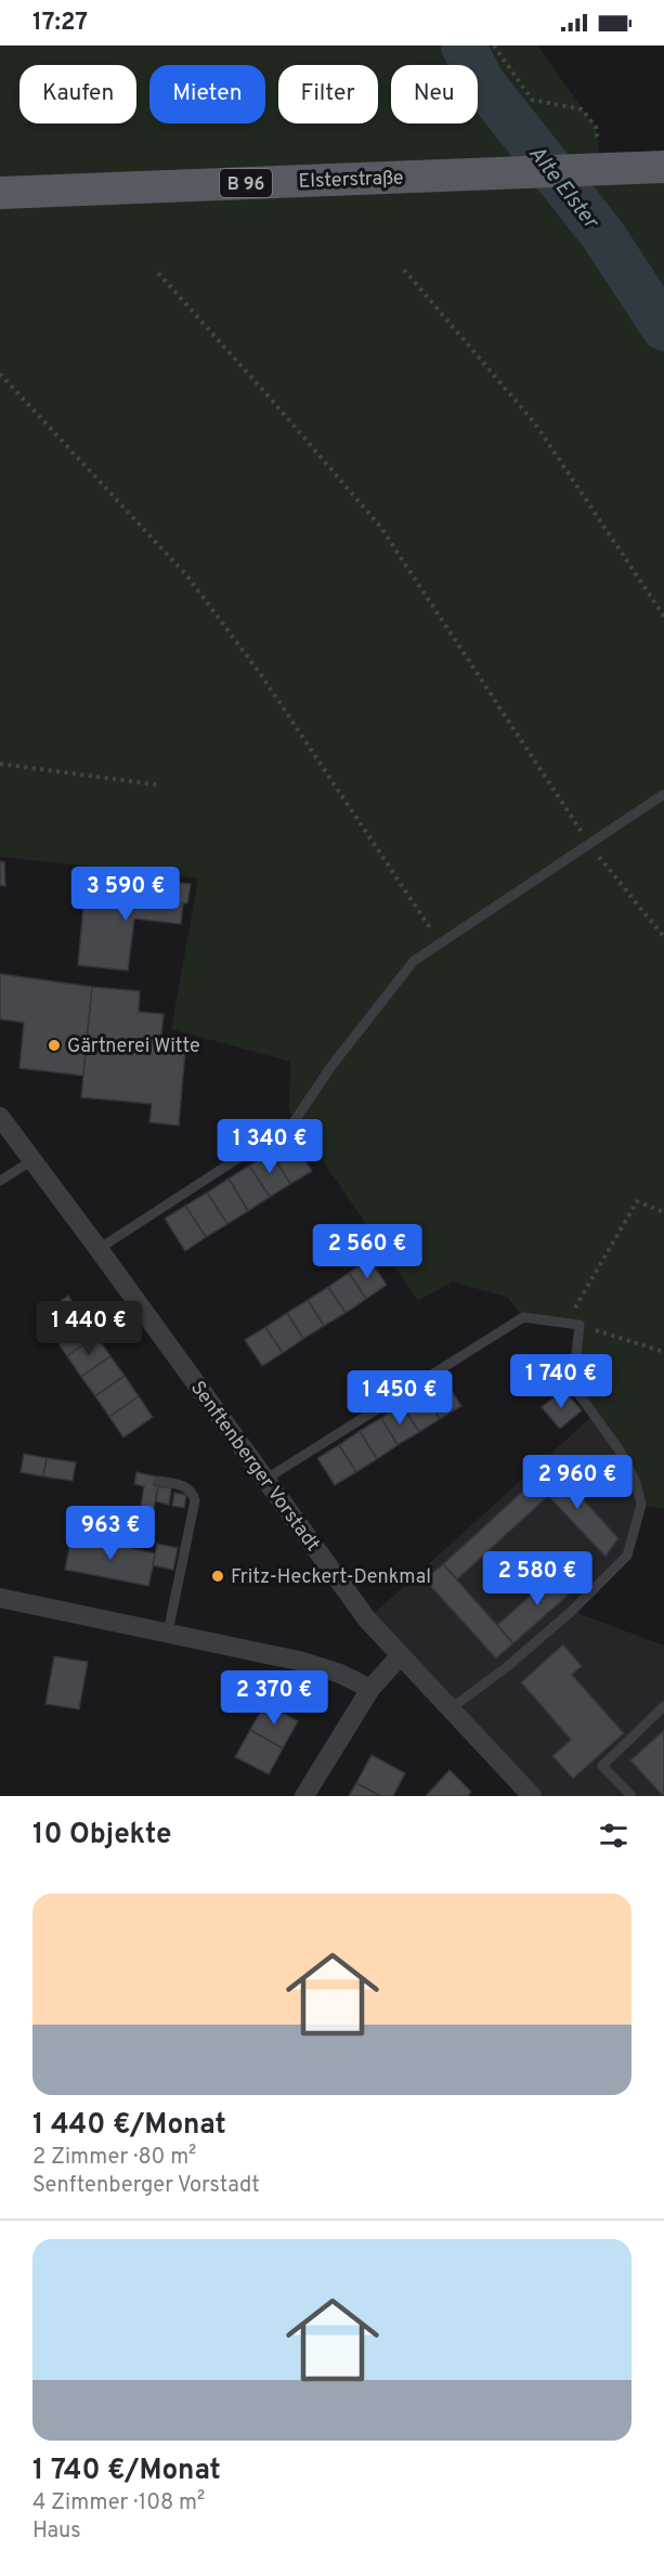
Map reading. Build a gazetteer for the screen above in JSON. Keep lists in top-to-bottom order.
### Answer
{
  "streets": {
    "main road": ["Elsterstraße", "B 96"],
    "street": ["Senftenberger Vorstadt"]
  },
  "water": ["Alte Elster"],
  "places": ["Gärtnerei Witte", "Fritz-Heckert-Denkmal"],
  "page": {
    "status": "17:27",
    "chip": [
      "Kaufen",
      "Mieten",
      "Filter",
      "Neu"
    ],
    "price": [
      "3 590 €",
      "1 340 €",
      "2 560 €",
      "1 440 €",
      "1 740 €",
      "1 450 €",
      "2 960 €",
      "963 €",
      "2 580 €",
      "2 370 €"
    ],
    "heading": "10 Objekte",
    "list": [
      {
        "name": "1 440 €/Monat",
        "note": "2 Zimmer · 80 m² · Senftenberger Vorstadt"
      },
      {
        "name": "1 740 €/Monat",
        "note": "4 Zimmer · 108 m² · Haus"
      }
    ]
  }
}
